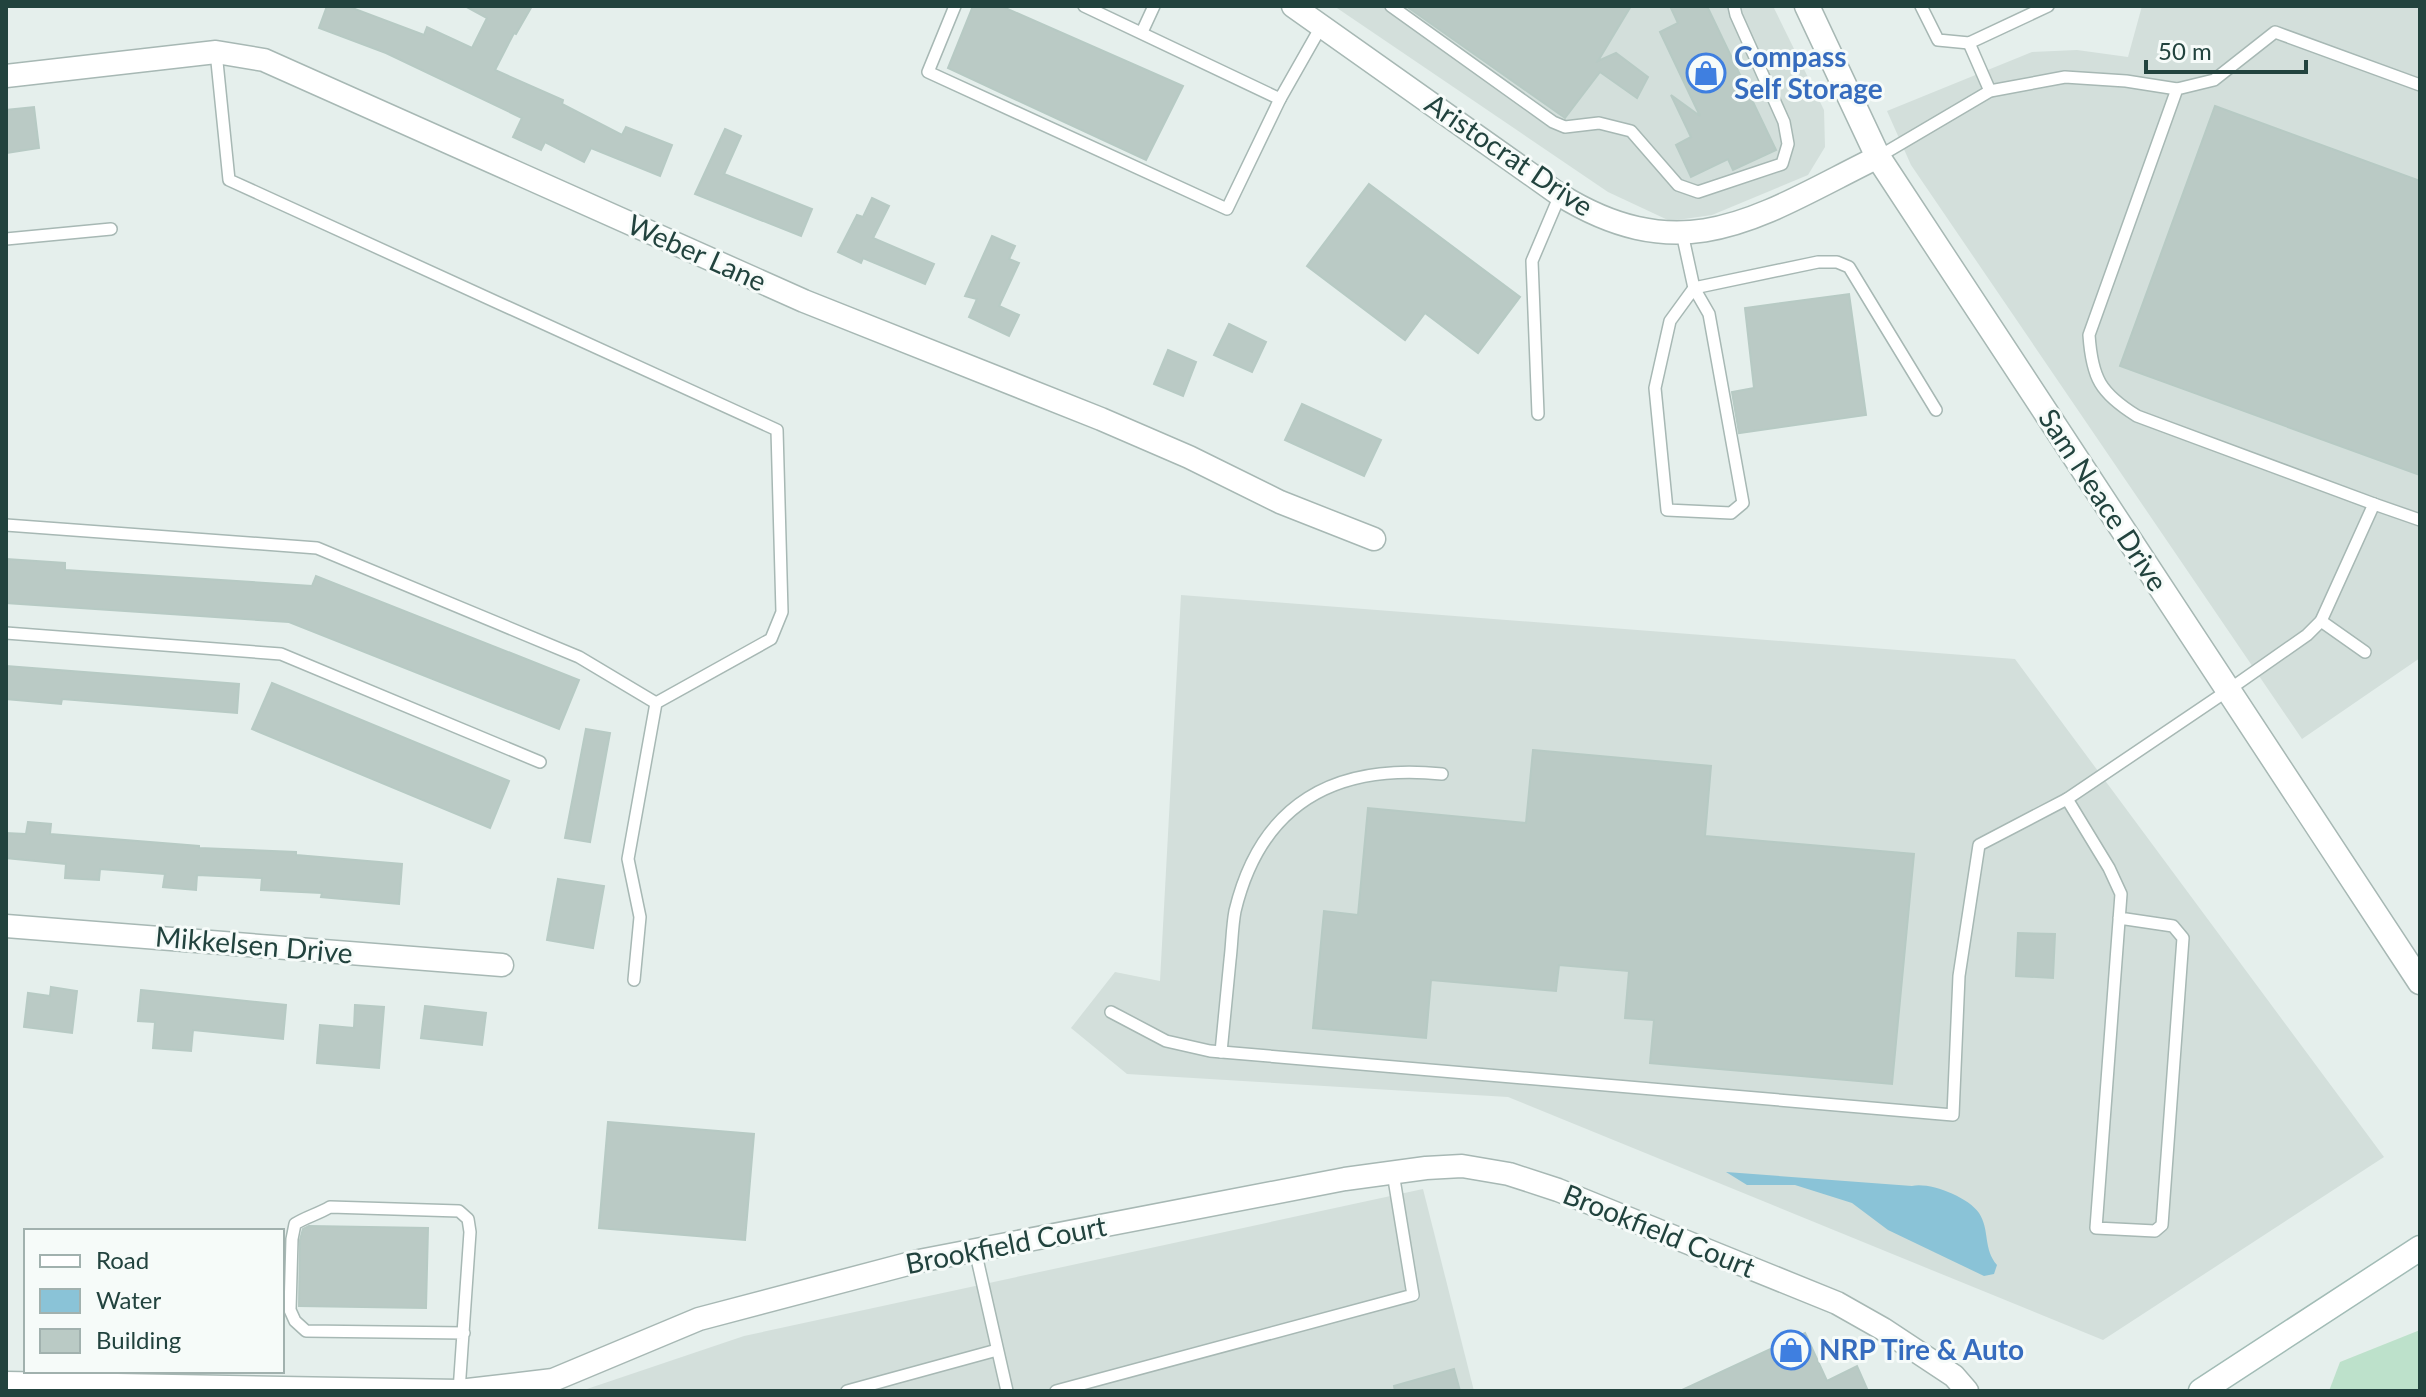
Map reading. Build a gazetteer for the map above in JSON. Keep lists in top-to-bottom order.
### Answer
{
  "streets": {
    "street": [
      "Aristocrat Drive",
      "Weber Lane",
      "Sam Neace Drive",
      "Mikkelsen Drive",
      "Brookfield Court"
    ]
  },
  "crossings": [
    ["Aristocrat Drive", "Sam Neace Drive"]
  ],
  "places": {
    "shop": ["Compass Self Storage", "NRP Tire & Auto"]
  },
  "legend": ["Road", "Water", "Building"],
  "scale_bar": "50 m"
}
